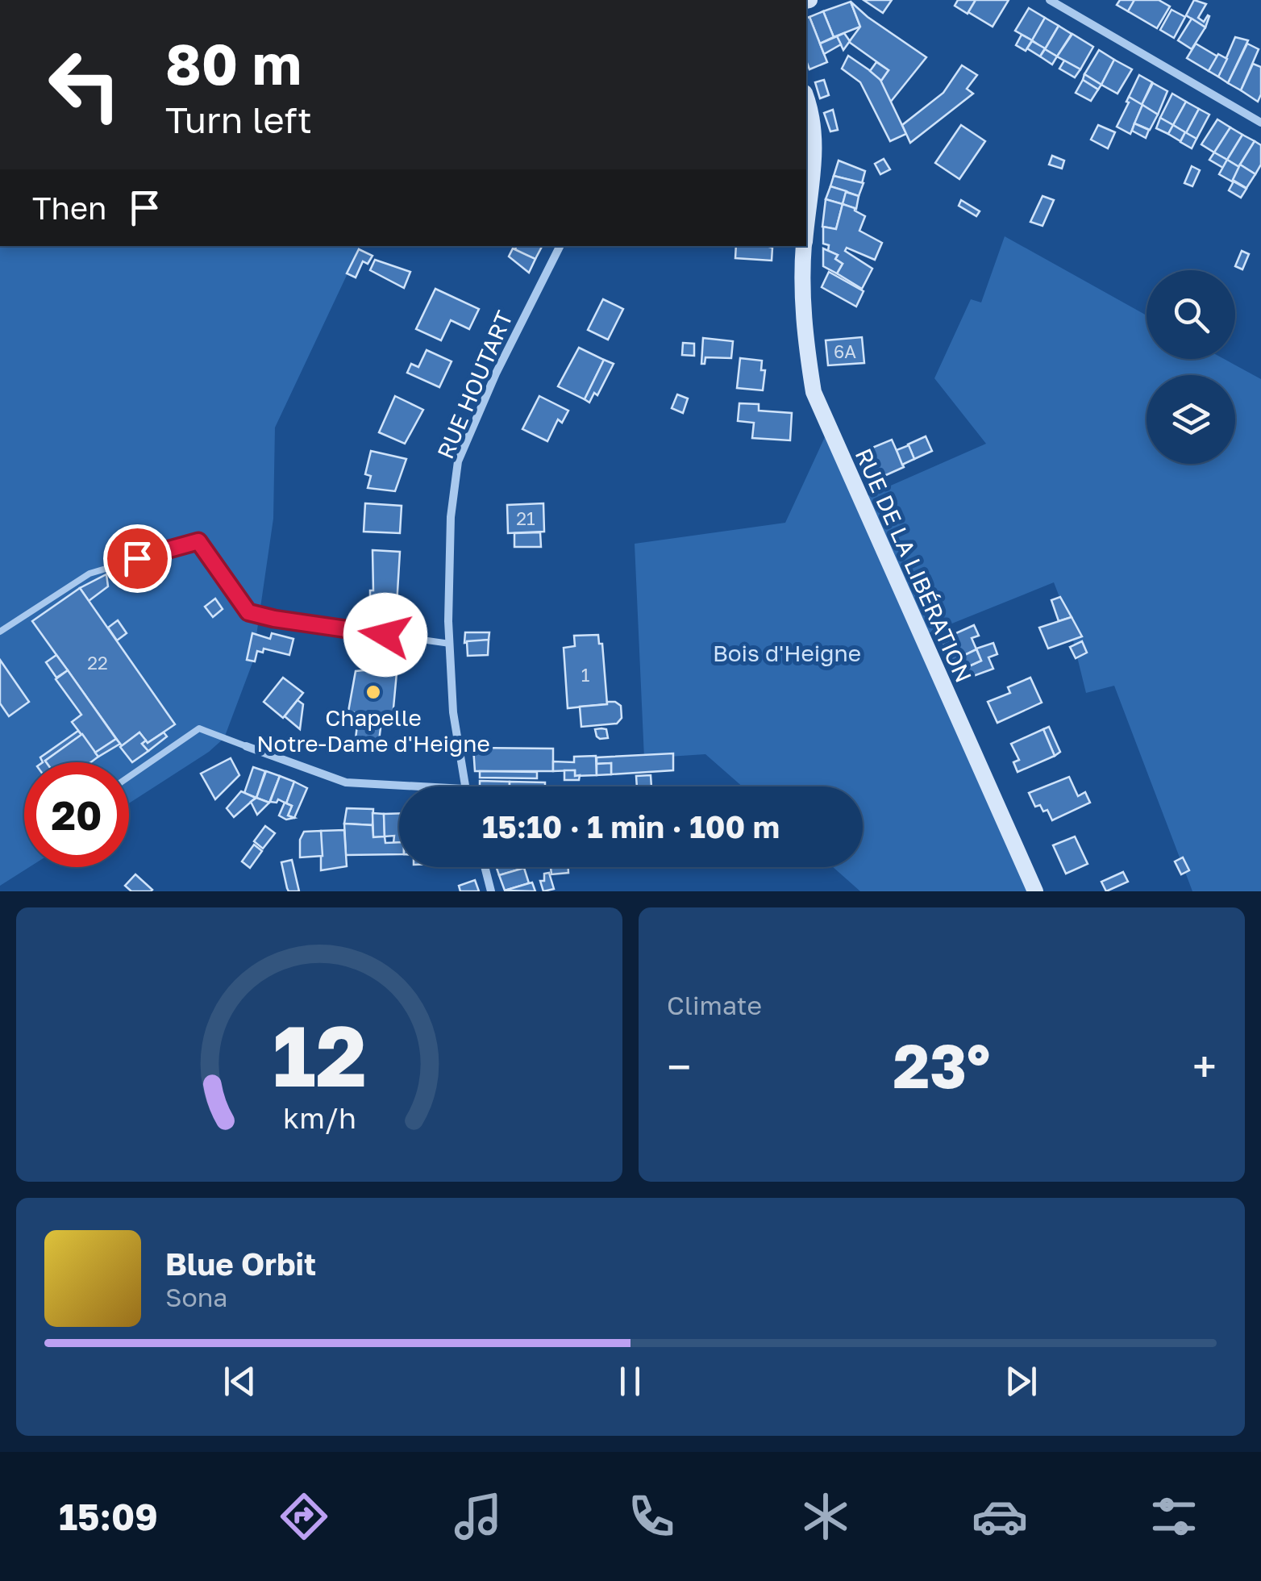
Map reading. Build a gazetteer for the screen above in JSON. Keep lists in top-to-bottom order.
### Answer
{
  "streets": {
    "street": ["RUE HOUTART", "RUE DE LA LIBÉRATION"]
  },
  "parks": ["Bois d'Heigne"],
  "places": ["Chapelle Notre-Dame d'Heigne"],
  "house_numbers": [
    "6A",
    "21",
    "22",
    "1"
  ],
  "page": {
    "turn": ["80 m", "Turn left"],
    "then": "Then",
    "limit": "20",
    "trip": "15:10 · 1 min · 100 m",
    "tile": "Climate",
    "heat": ["−", "23°", "+"],
    "song": ["Blue Orbit", "Sona"],
    "tabs": "15:09",
    "gauge": ["12", "km/h"]
  }
}
